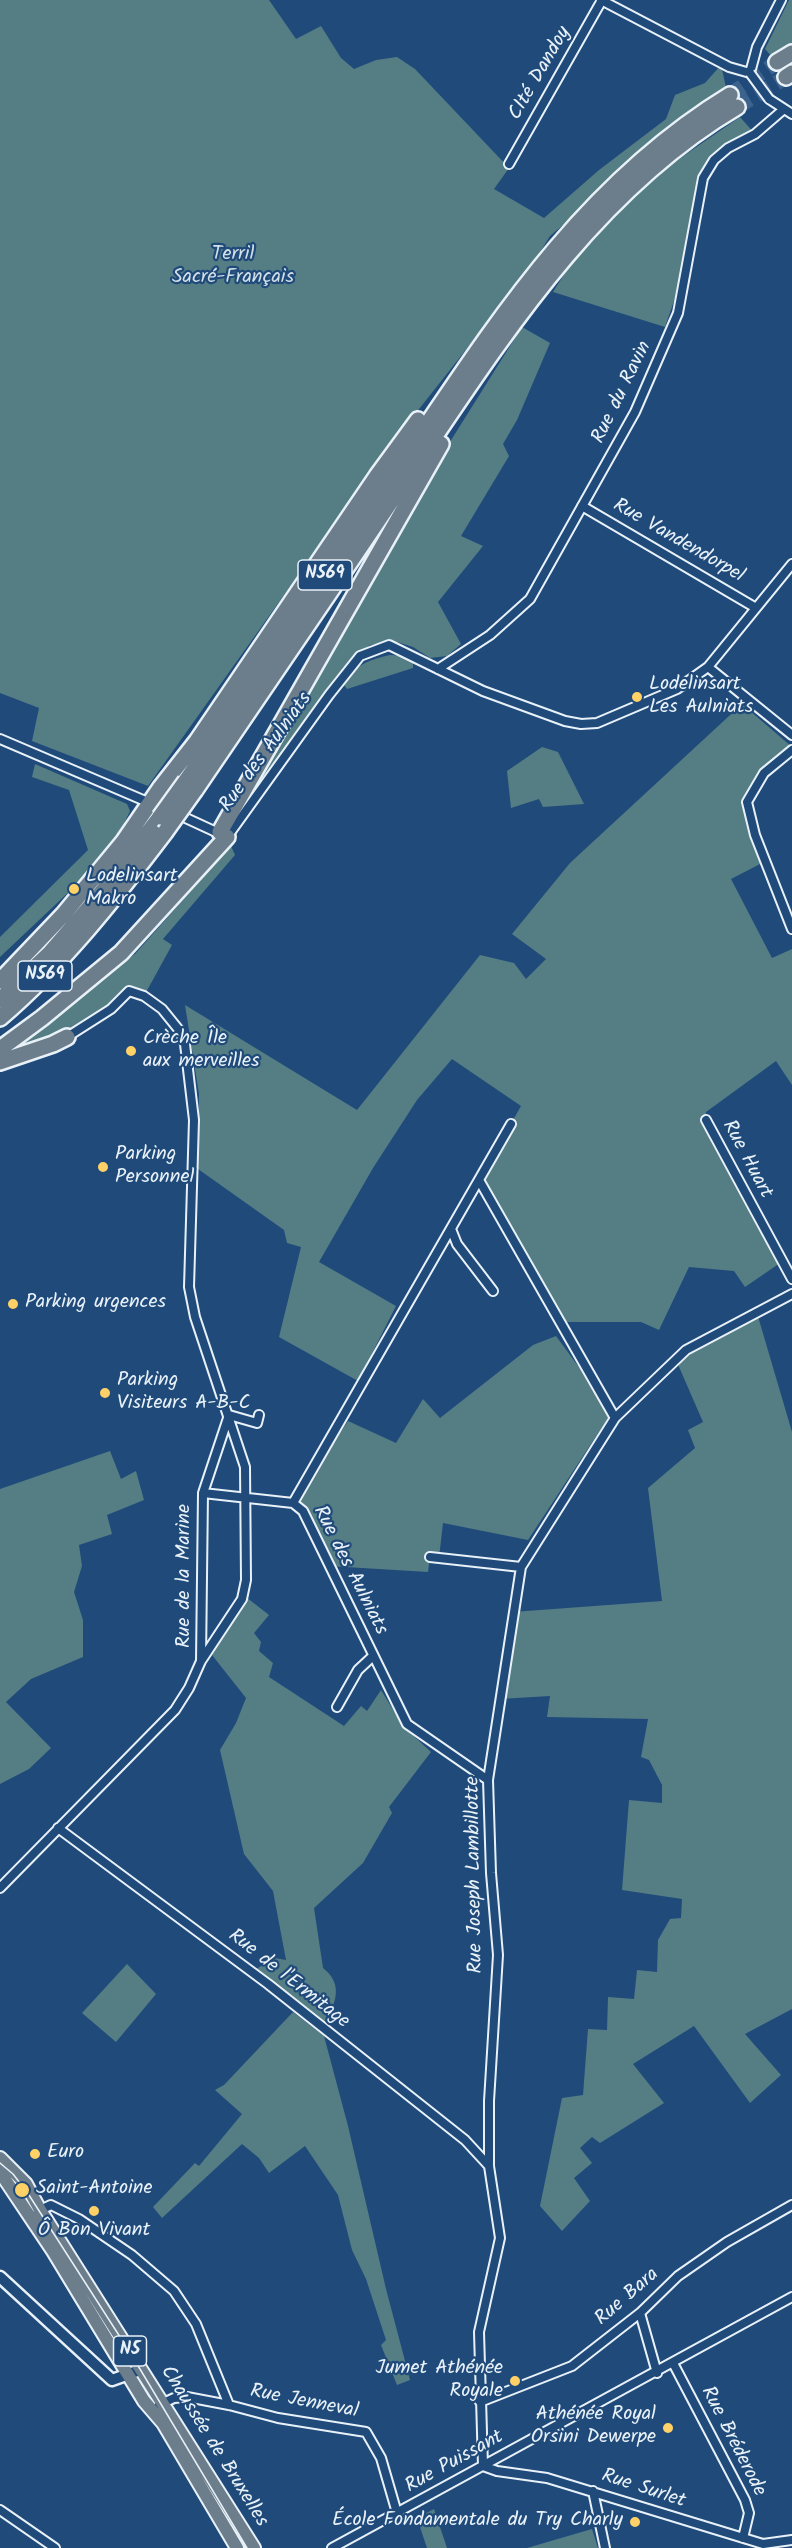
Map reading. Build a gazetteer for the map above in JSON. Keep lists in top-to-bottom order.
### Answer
{
  "streets": {
    "highway": ["N569"],
    "main road": ["N5", "Chaussée de Bruxelles"],
    "street": [
      "CIté Dandoy",
      "Rue du Ravin",
      "Rue Vandendorpel",
      "Rue des Aulniats",
      "Rue Huart",
      "Rue de la Marine",
      "Rue Joseph Lambillotte",
      "Rue de l'Ermitage",
      "Rue Bara",
      "Rue Jenneval",
      "Rue Bréderode",
      "Rue Puissant",
      "Rue Surlet"
    ]
  },
  "crossings": [
    ["Rue du Ravin", "Rue Vandendorpel"],
    ["Rue du Ravin", "Rue des Aulniats"],
    ["Rue Vandendorpel", "Rue des Aulniats"],
    ["Rue des Aulniats", "Rue Joseph Lambillotte"],
    ["Rue Joseph Lambillotte", "Rue de l'Ermitage"],
    ["Rue Joseph Lambillotte", "Rue Bara"],
    ["Rue Joseph Lambillotte", "Rue Puissant"],
    ["Rue Joseph Lambillotte", "Rue Surlet"],
    ["Rue Jenneval", "Chaussée de Bruxelles"],
    ["Rue Jenneval", "Rue Puissant"],
    ["Rue Bréderode", "Rue Puissant"],
    ["Rue Bréderode", "Rue Surlet"],
    ["Rue Puissant", "Rue Surlet"]
  ],
  "parks": ["Terril Sacré-Français"],
  "places": [
    "Lodelinsart Les Aulniats",
    "Lodelinsart Makro",
    "Crèche Île aux merveilles",
    "Parking Personnel",
    "Parking urgences",
    "Parking Visiteurs A-B-C",
    "Euro",
    "Saint-Antoine",
    "Ô Bon Vivant",
    "Jumet Athénée Royale",
    "Athénée Royal Orsini Dewerpe",
    "École Fondamentale du Try Charly"
  ]
}
